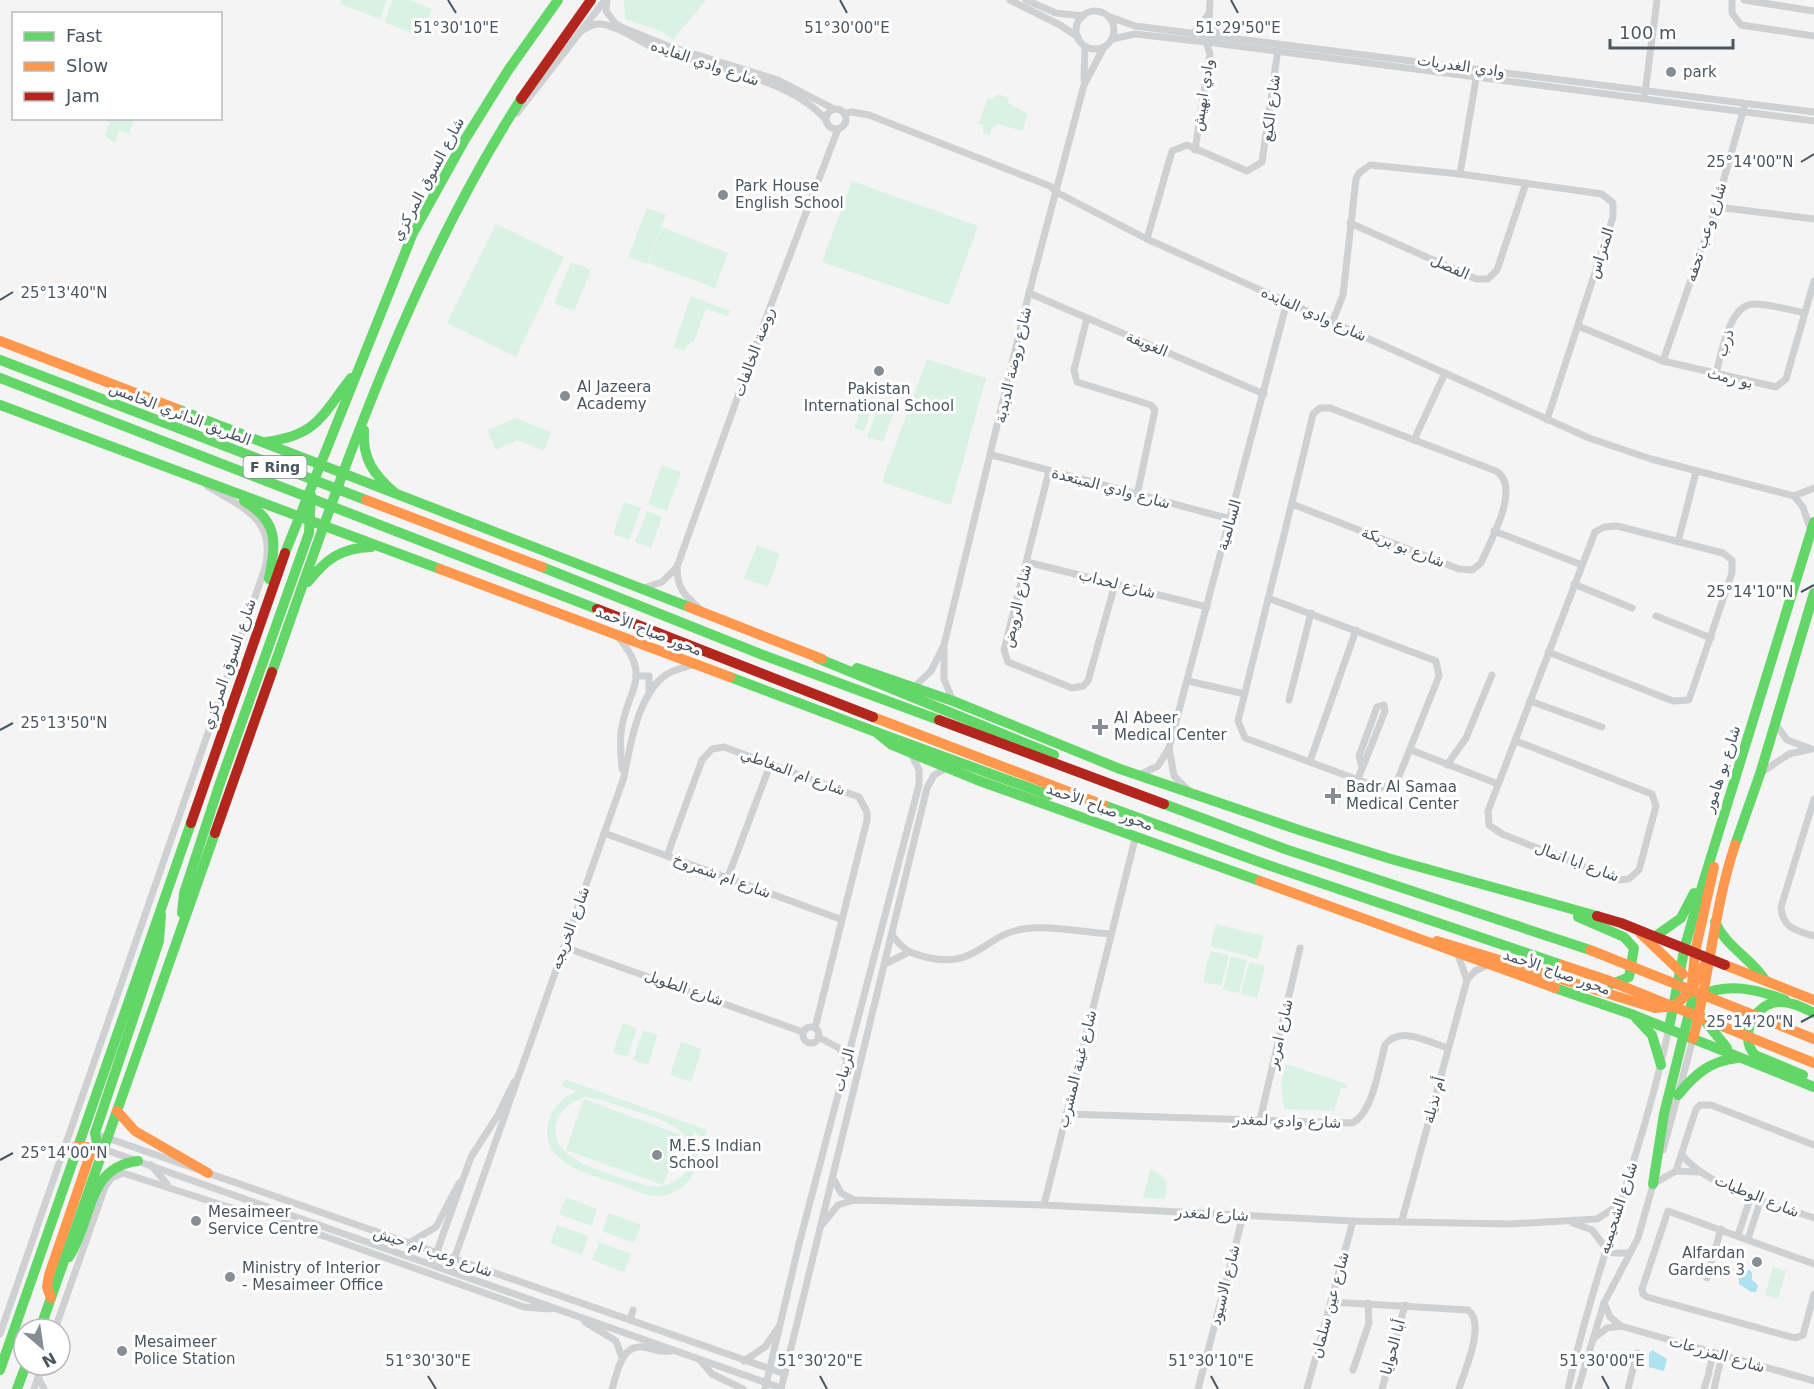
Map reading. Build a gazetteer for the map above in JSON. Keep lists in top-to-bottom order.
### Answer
{
  "streets": {
    "main road": [
      "شارع السوق المركزي",
      "الطريق الدائري الخامس",
      "F Ring",
      "محور صباح الأحمد",
      "شارع بو هامور"
    ],
    "street": [
      "شارع وادي الفايده",
      "وادي الغدريات",
      "وادي ابهيش",
      "شارع الكبع",
      "شارع وعب تحفه",
      "المتراس",
      "الفصل",
      "ذرب",
      "الغويفة",
      "روضة الخالفات",
      "شارع روضة الدبدبة",
      "بو رمث",
      "شارع وادي المبتعدة",
      "السالمية",
      "شارع بو بريكة",
      "شارع لحداب",
      "شارع الرويض",
      "شارع ام المغاطي",
      "شارع ابا انمال",
      "شارع ام شمروخ",
      "شارع الخريجه",
      "شارع الطويل",
      "شارع امرير",
      "شارع غينة المشرب",
      "الربيات",
      "أم نذيلة",
      "شارع وادي لمغدر",
      "شارع الوطيات",
      "شارع الشحيميه",
      "شارع لمغدر",
      "شارع وعب ام حيش",
      "شارع الاسيود",
      "شارع عين سلمان",
      "أبا الحوايا",
      "شارع المزرعات"
    ]
  },
  "crossings": [
    ["شارع وادي الفايده", "المتراس"],
    ["شارع وادي الفايده", "روضة الخالفات"],
    ["شارع وادي الفايده", "شارع روضة الدبدبة"],
    ["شارع وادي الفايده", "السالمية"],
    ["وادي الغدريات", "وادي ابهيش"],
    ["وادي الغدريات", "شارع الكبع"],
    ["وادي الغدريات", "شارع وعب تحفه"],
    ["وادي الغدريات", "شارع روضة الدبدبة"],
    ["وادي ابهيش", "شارع الكبع"],
    ["شارع السوق المركزي", "الطريق الدائري الخامس"],
    ["شارع السوق المركزي", "شارع وعب ام حيش"],
    ["شارع وعب تحفه", "بو رمث"],
    ["المتراس", "الفصل"],
    ["المتراس", "بو رمث"],
    ["ذرب", "بو رمث"],
    ["الغويفة", "شارع روضة الدبدبة"],
    ["الغويفة", "السالمية"],
    ["شارع روضة الدبدبة", "شارع وادي المبتعدة"],
    ["الطريق الدائري الخامس", "محور صباح الأحمد"],
    ["شارع وادي المبتعدة", "السالمية"],
    ["شارع وادي المبتعدة", "شارع الرويض"],
    ["السالمية", "شارع لحداب"],
    ["شارع لحداب", "شارع الرويض"],
    ["محور صباح الأحمد", "شارع بو هامور"],
    ["محور صباح الأحمد", "شارع الخريجه"],
    ["محور صباح الأحمد", "شارع غينة المشرب"],
    ["محور صباح الأحمد", "الربيات"],
    ["محور صباح الأحمد", "شارع الشحيميه"],
    ["شارع بو هامور", "شارع الشحيميه"],
    ["شارع ام المغاطي", "شارع ام شمروخ"],
    ["شارع ام شمروخ", "شارع الخريجه"],
    ["شارع الخريجه", "شارع الطويل"],
    ["شارع الخريجه", "شارع وعب ام حيش"],
    ["شارع امرير", "شارع وادي لمغدر"],
    ["شارع غينة المشرب", "شارع وادي لمغدر"],
    ["شارع غينة المشرب", "شارع لمغدر"],
    ["الربيات", "شارع وعب ام حيش"],
    ["أم نذيلة", "شارع وادي لمغدر"],
    ["أم نذيلة", "شارع لمغدر"],
    ["شارع الشحيميه", "شارع لمغدر"],
    ["شارع لمغدر", "شارع الاسيود"],
    ["شارع لمغدر", "شارع عين سلمان"],
    ["شارع عين سلمان", "أبا الحوايا"]
  ],
  "places": {
    "other": [
      "park",
      "Park House English School",
      "Pakistan International School",
      "Al Jazeera Academy",
      "M.E.S Indian School",
      "Mesaimeer Service Centre",
      "Alfardan Gardens 3",
      "Ministry of Interior - Mesaimeer Office",
      "Mesaimeer Police Station"
    ],
    "health": ["Al Abeer Medical Center", "Badr Al Samaa Medical Center"]
  },
  "legend": ["Fast", "Slow", "Jam"],
  "scale_bar": "100 m",
  "north": "bottom right",
  "coordinates": [
    "51°30'10\"E",
    "51°30'00\"E",
    "51°29'50\"E",
    "25°14'00\"N",
    "25°13'40\"N",
    "25°14'10\"N",
    "25°13'50\"N",
    "25°14'20\"N",
    "51°30'30\"E",
    "51°30'20\"E"
  ]
}
